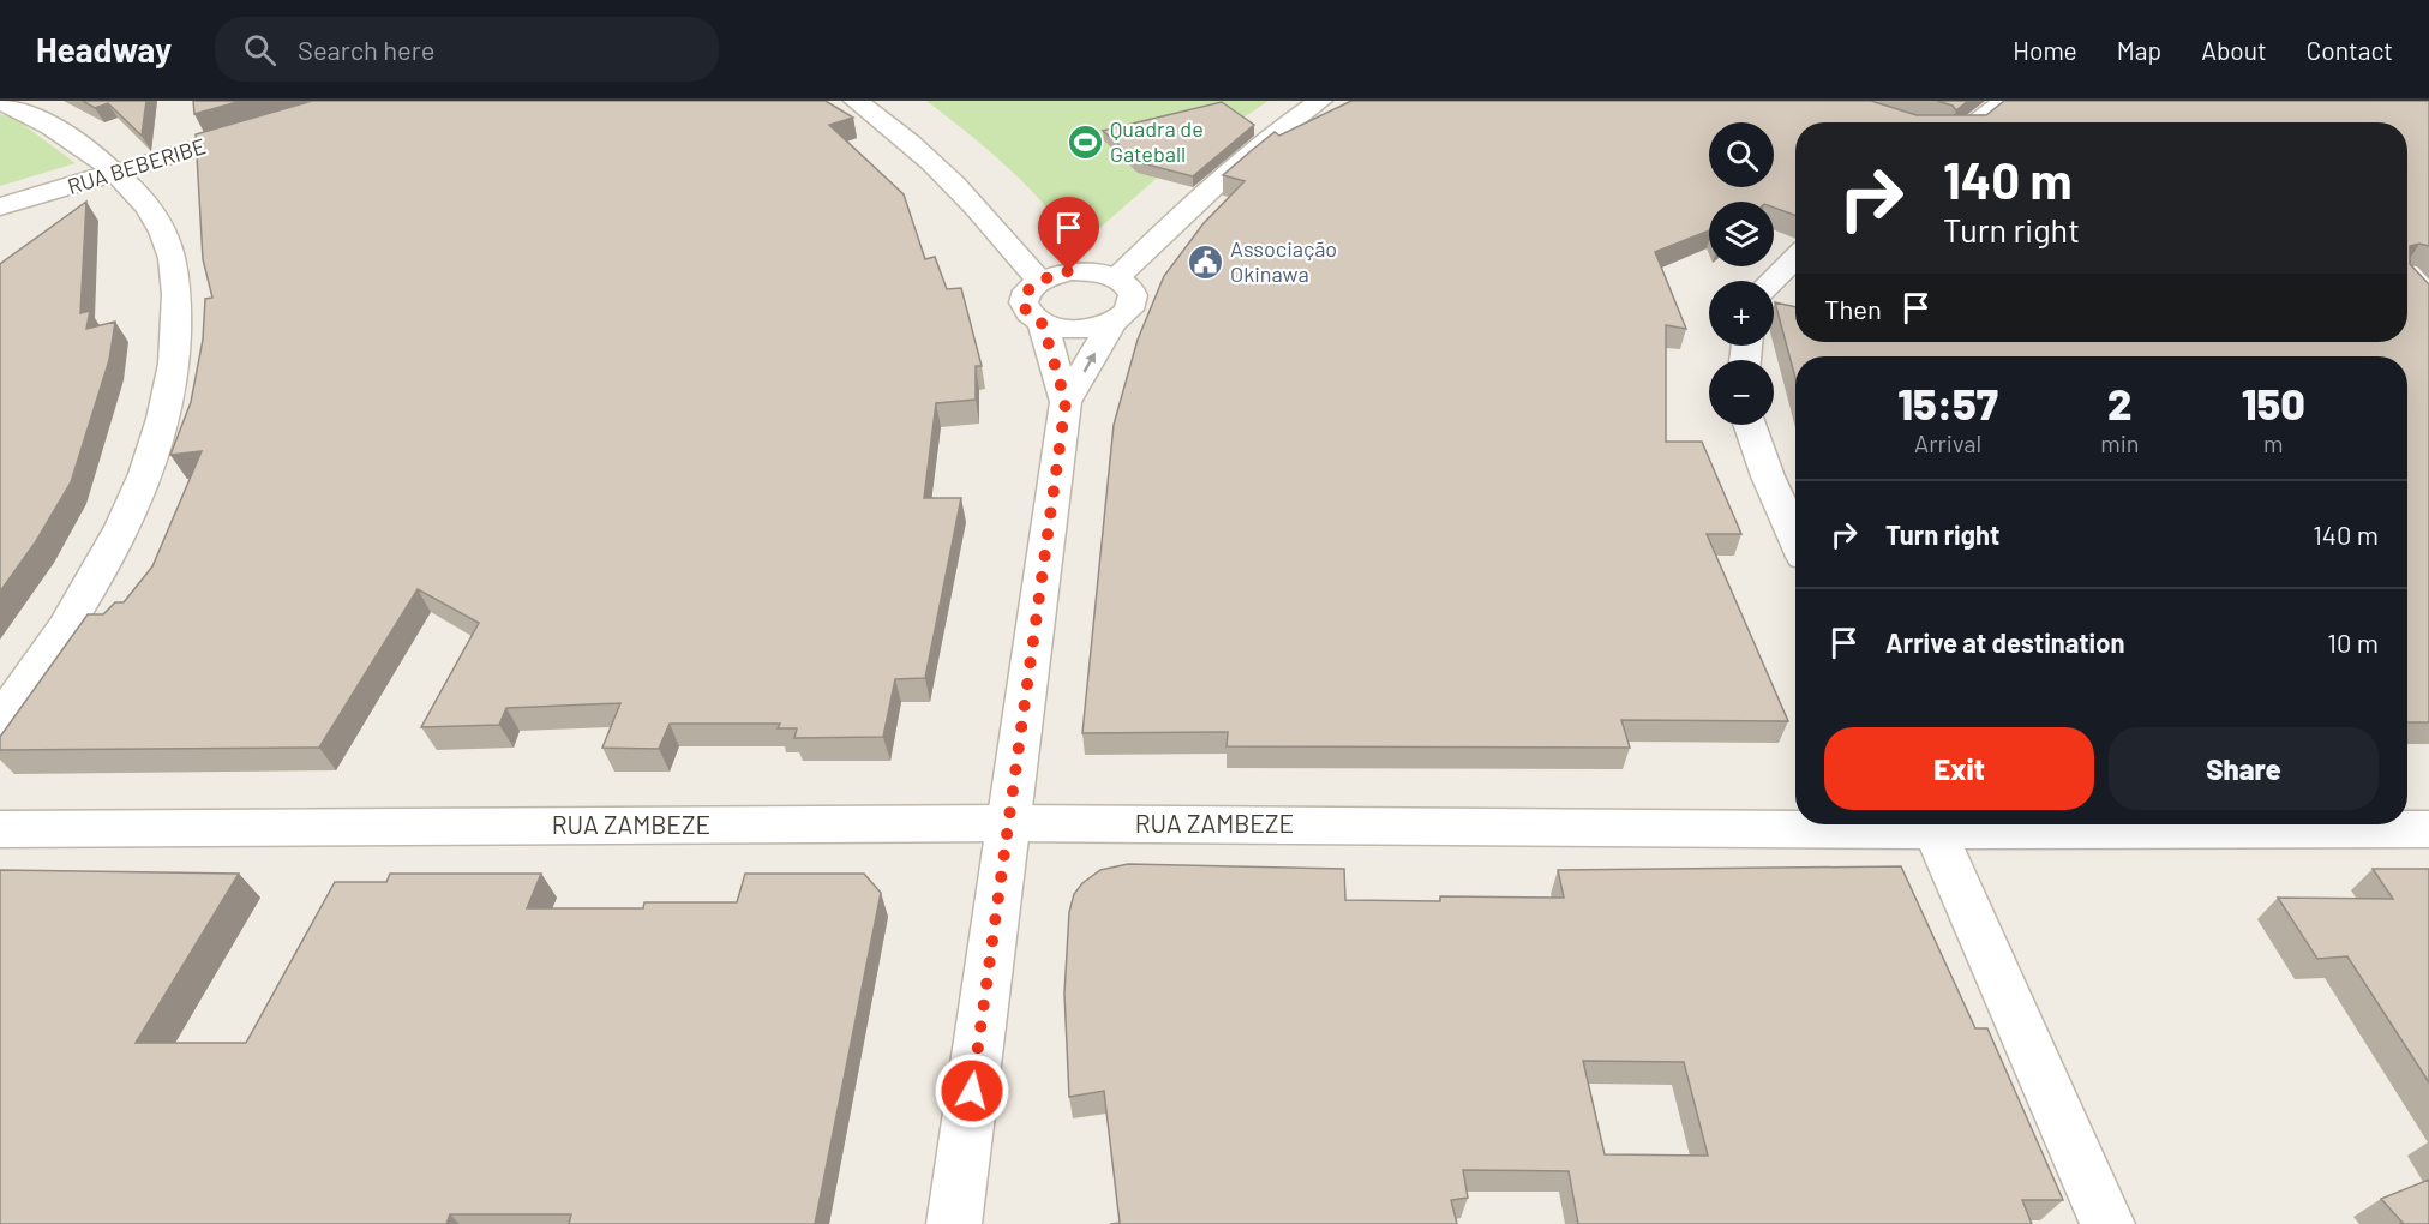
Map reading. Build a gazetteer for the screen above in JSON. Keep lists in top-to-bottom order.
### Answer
{
  "streets": {
    "street": ["RUA BEBERIBE", "RUA ZAMBEZE"]
  },
  "places": {
    "sports": ["Quadra de Gateball"],
    "public building": ["Associação Okinawa"]
  },
  "page": {
    "header": "Headway",
    "search": "Search here",
    "nav": [
      "Home",
      "Map",
      "About",
      "Contact"
    ],
    "map_buttons": ["+", "−"],
    "turn": ["140 m", "Turn right"],
    "then": "Then",
    "eta": [
      "15:57",
      "Arrival",
      "2",
      "min",
      "150",
      "m"
    ],
    "list": [
      {
        "name": "Turn right",
        "value": "140 m"
      },
      {
        "name": "Arrive at destination",
        "value": "10 m"
      }
    ],
    "buttons": ["Exit", "Share"]
  }
}
